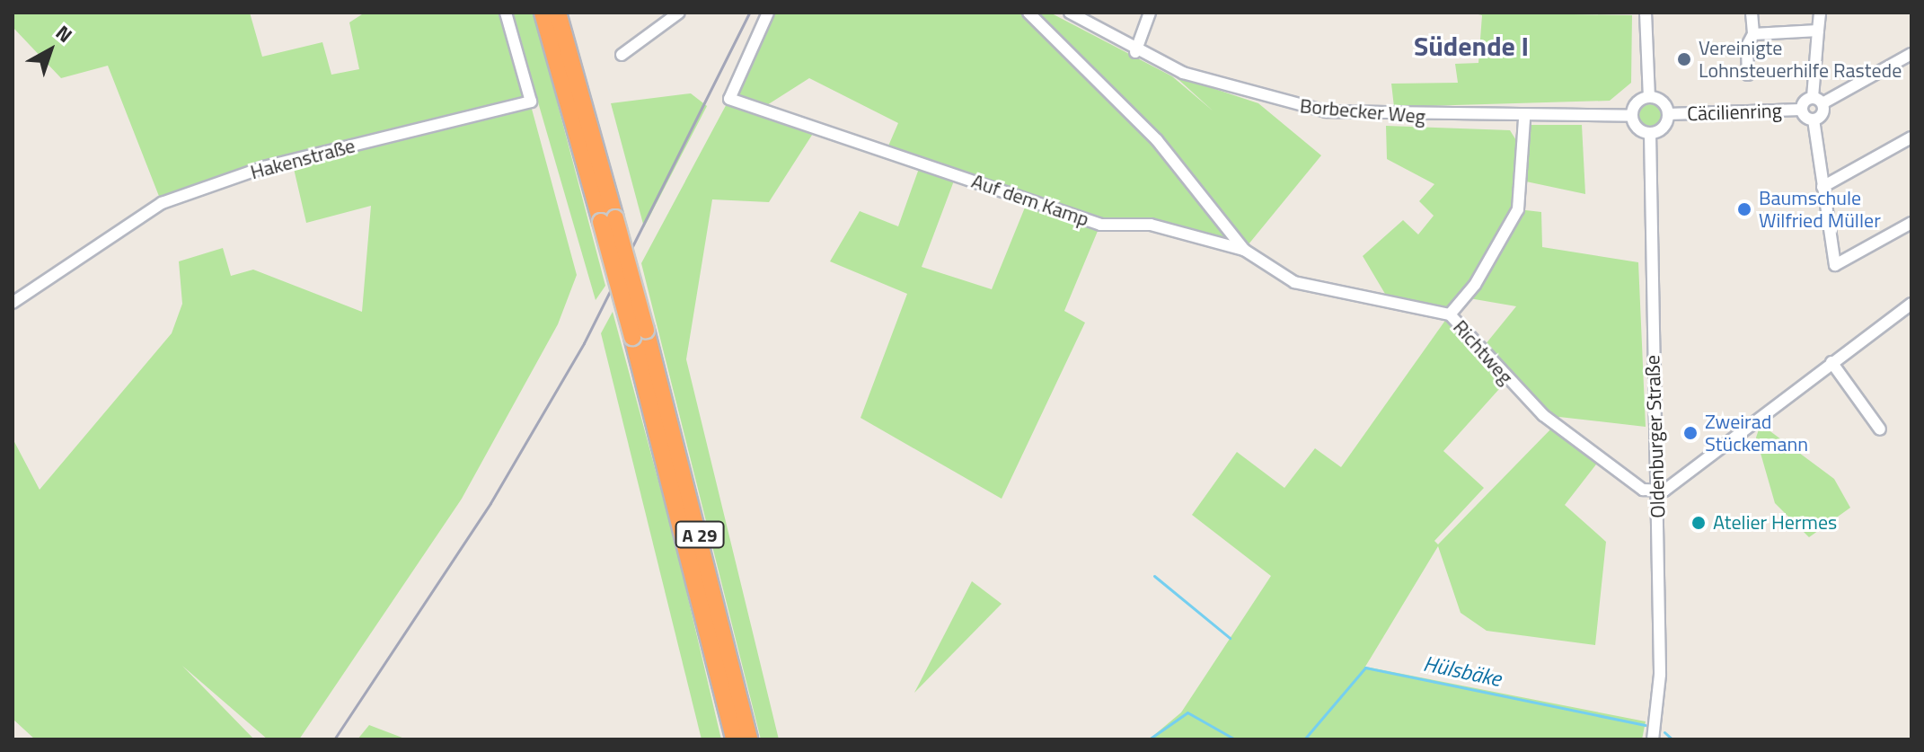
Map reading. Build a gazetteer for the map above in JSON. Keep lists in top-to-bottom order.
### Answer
{
  "streets": {
    "highway": ["A 29"],
    "street": [
      "Borbecker Weg",
      "Cäcilienring",
      "Hakenstraße",
      "Auf dem Kamp",
      "Richtweg",
      "Oldenburger Straße"
    ]
  },
  "crossings": [
    ["Borbecker Weg", "Cäcilienring"],
    ["Borbecker Weg", "Oldenburger Straße"],
    ["Cäcilienring", "Oldenburger Straße"],
    ["Auf dem Kamp", "Richtweg"],
    ["Richtweg", "Oldenburger Straße"]
  ],
  "districts": ["Südende I"],
  "water": ["Hülsbäke"],
  "places": [
    "Vereinigte Lohnsteuerhilfe Rastede",
    "Baumschule Wilfried Müller",
    "Zweirad Stückemann",
    "Atelier Hermes"
  ],
  "north": "top right"
}
